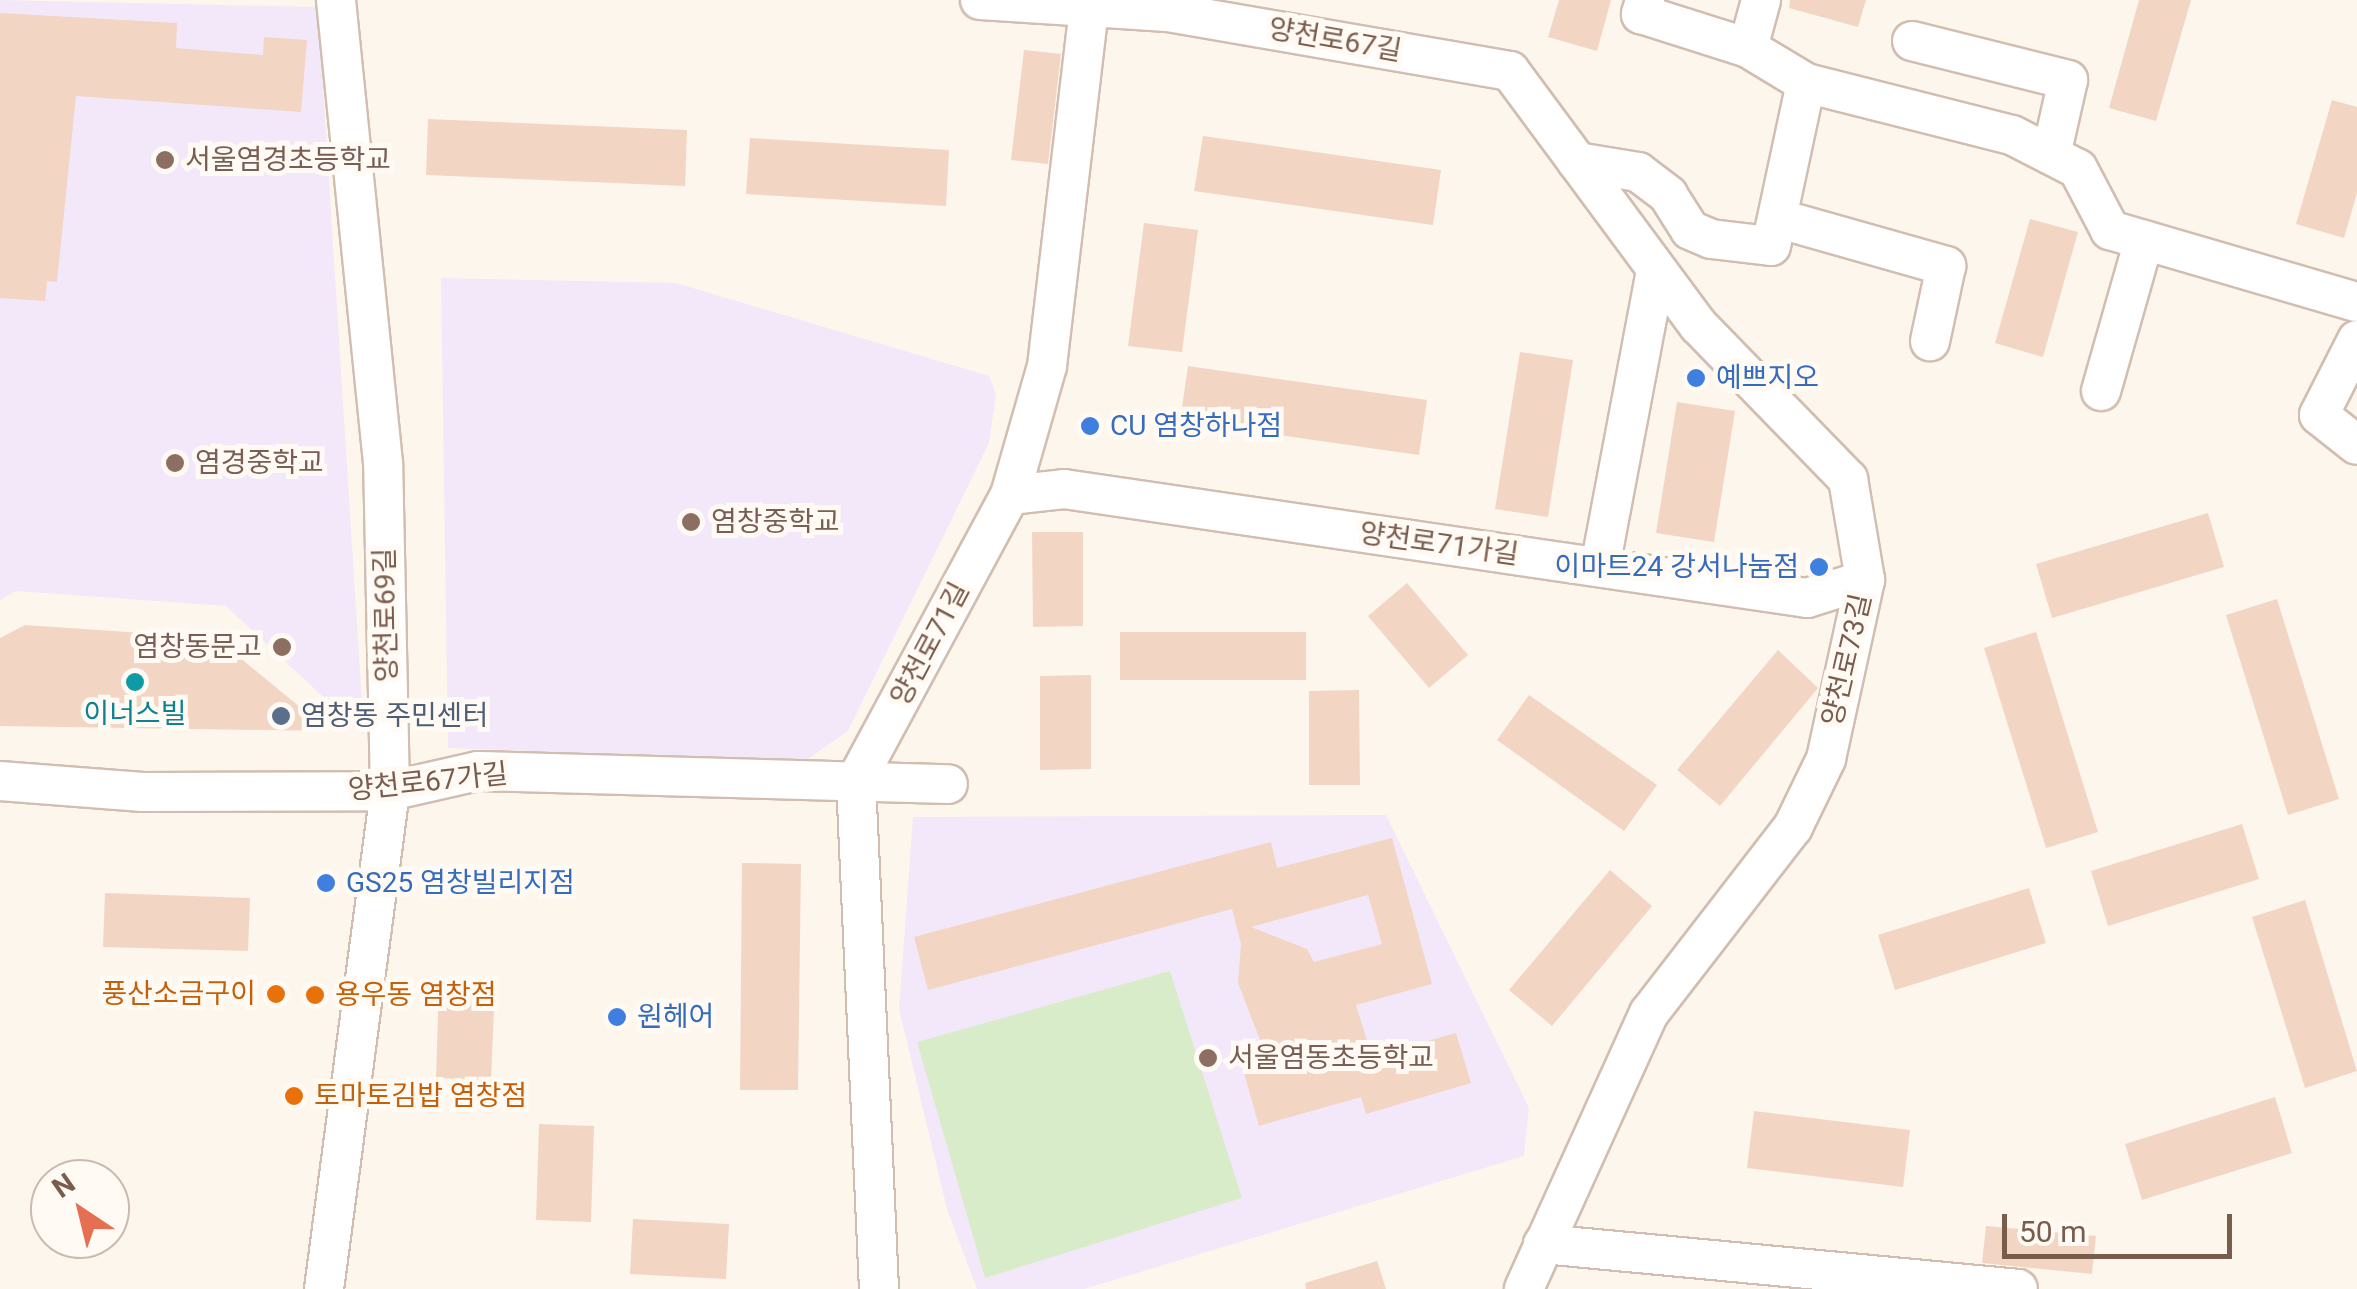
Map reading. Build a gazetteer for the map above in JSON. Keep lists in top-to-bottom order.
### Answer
{
  "streets": {
    "street": [
      "양천로67길",
      "양천로71가길",
      "양천로69길",
      "양천로71길",
      "양천로73길",
      "양천로67가길"
    ]
  },
  "crossings": [
    ["양천로67길", "양천로71길"],
    ["양천로67길", "양천로73길"],
    ["양천로71가길", "양천로71길"],
    ["양천로71가길", "양천로73길"],
    ["양천로69길", "양천로67가길"],
    ["양천로71길", "양천로67가길"]
  ],
  "places": [
    "서울염경초등학교",
    "예쁘지오",
    "CU 염창하나점",
    "염경중학교",
    "염창중학교",
    "이마트24 강서나눔점",
    "염창동문고",
    "이너스빌",
    "염창동 주민센터",
    "GS25 염창빌리지점",
    "풍산소금구이",
    "용우동 염창점",
    "원헤어",
    "서울염동초등학교",
    "토마토김밥 염창점"
  ],
  "scale_bar": "50 m",
  "north": "top left"
}
